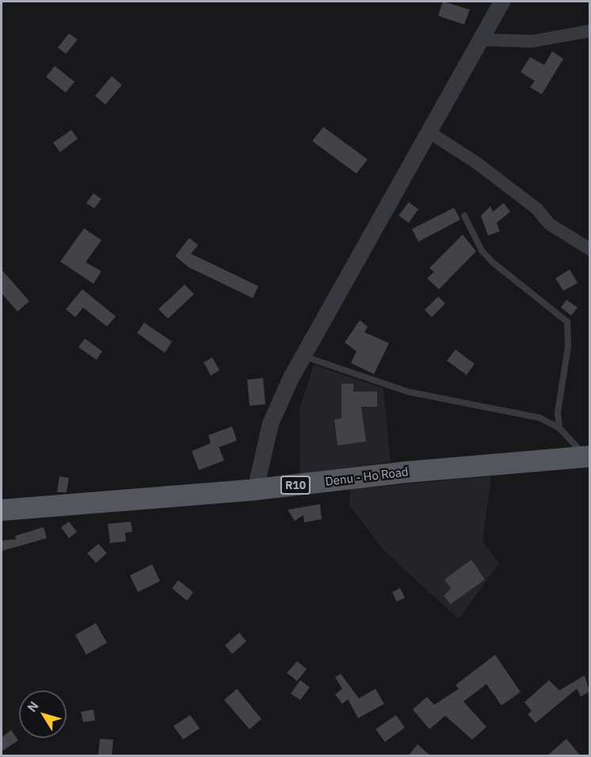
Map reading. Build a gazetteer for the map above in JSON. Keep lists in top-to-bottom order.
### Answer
{
  "streets": {
    "main road": ["Denu - Ho Road", "R10"]
  },
  "north": "top left"
}
